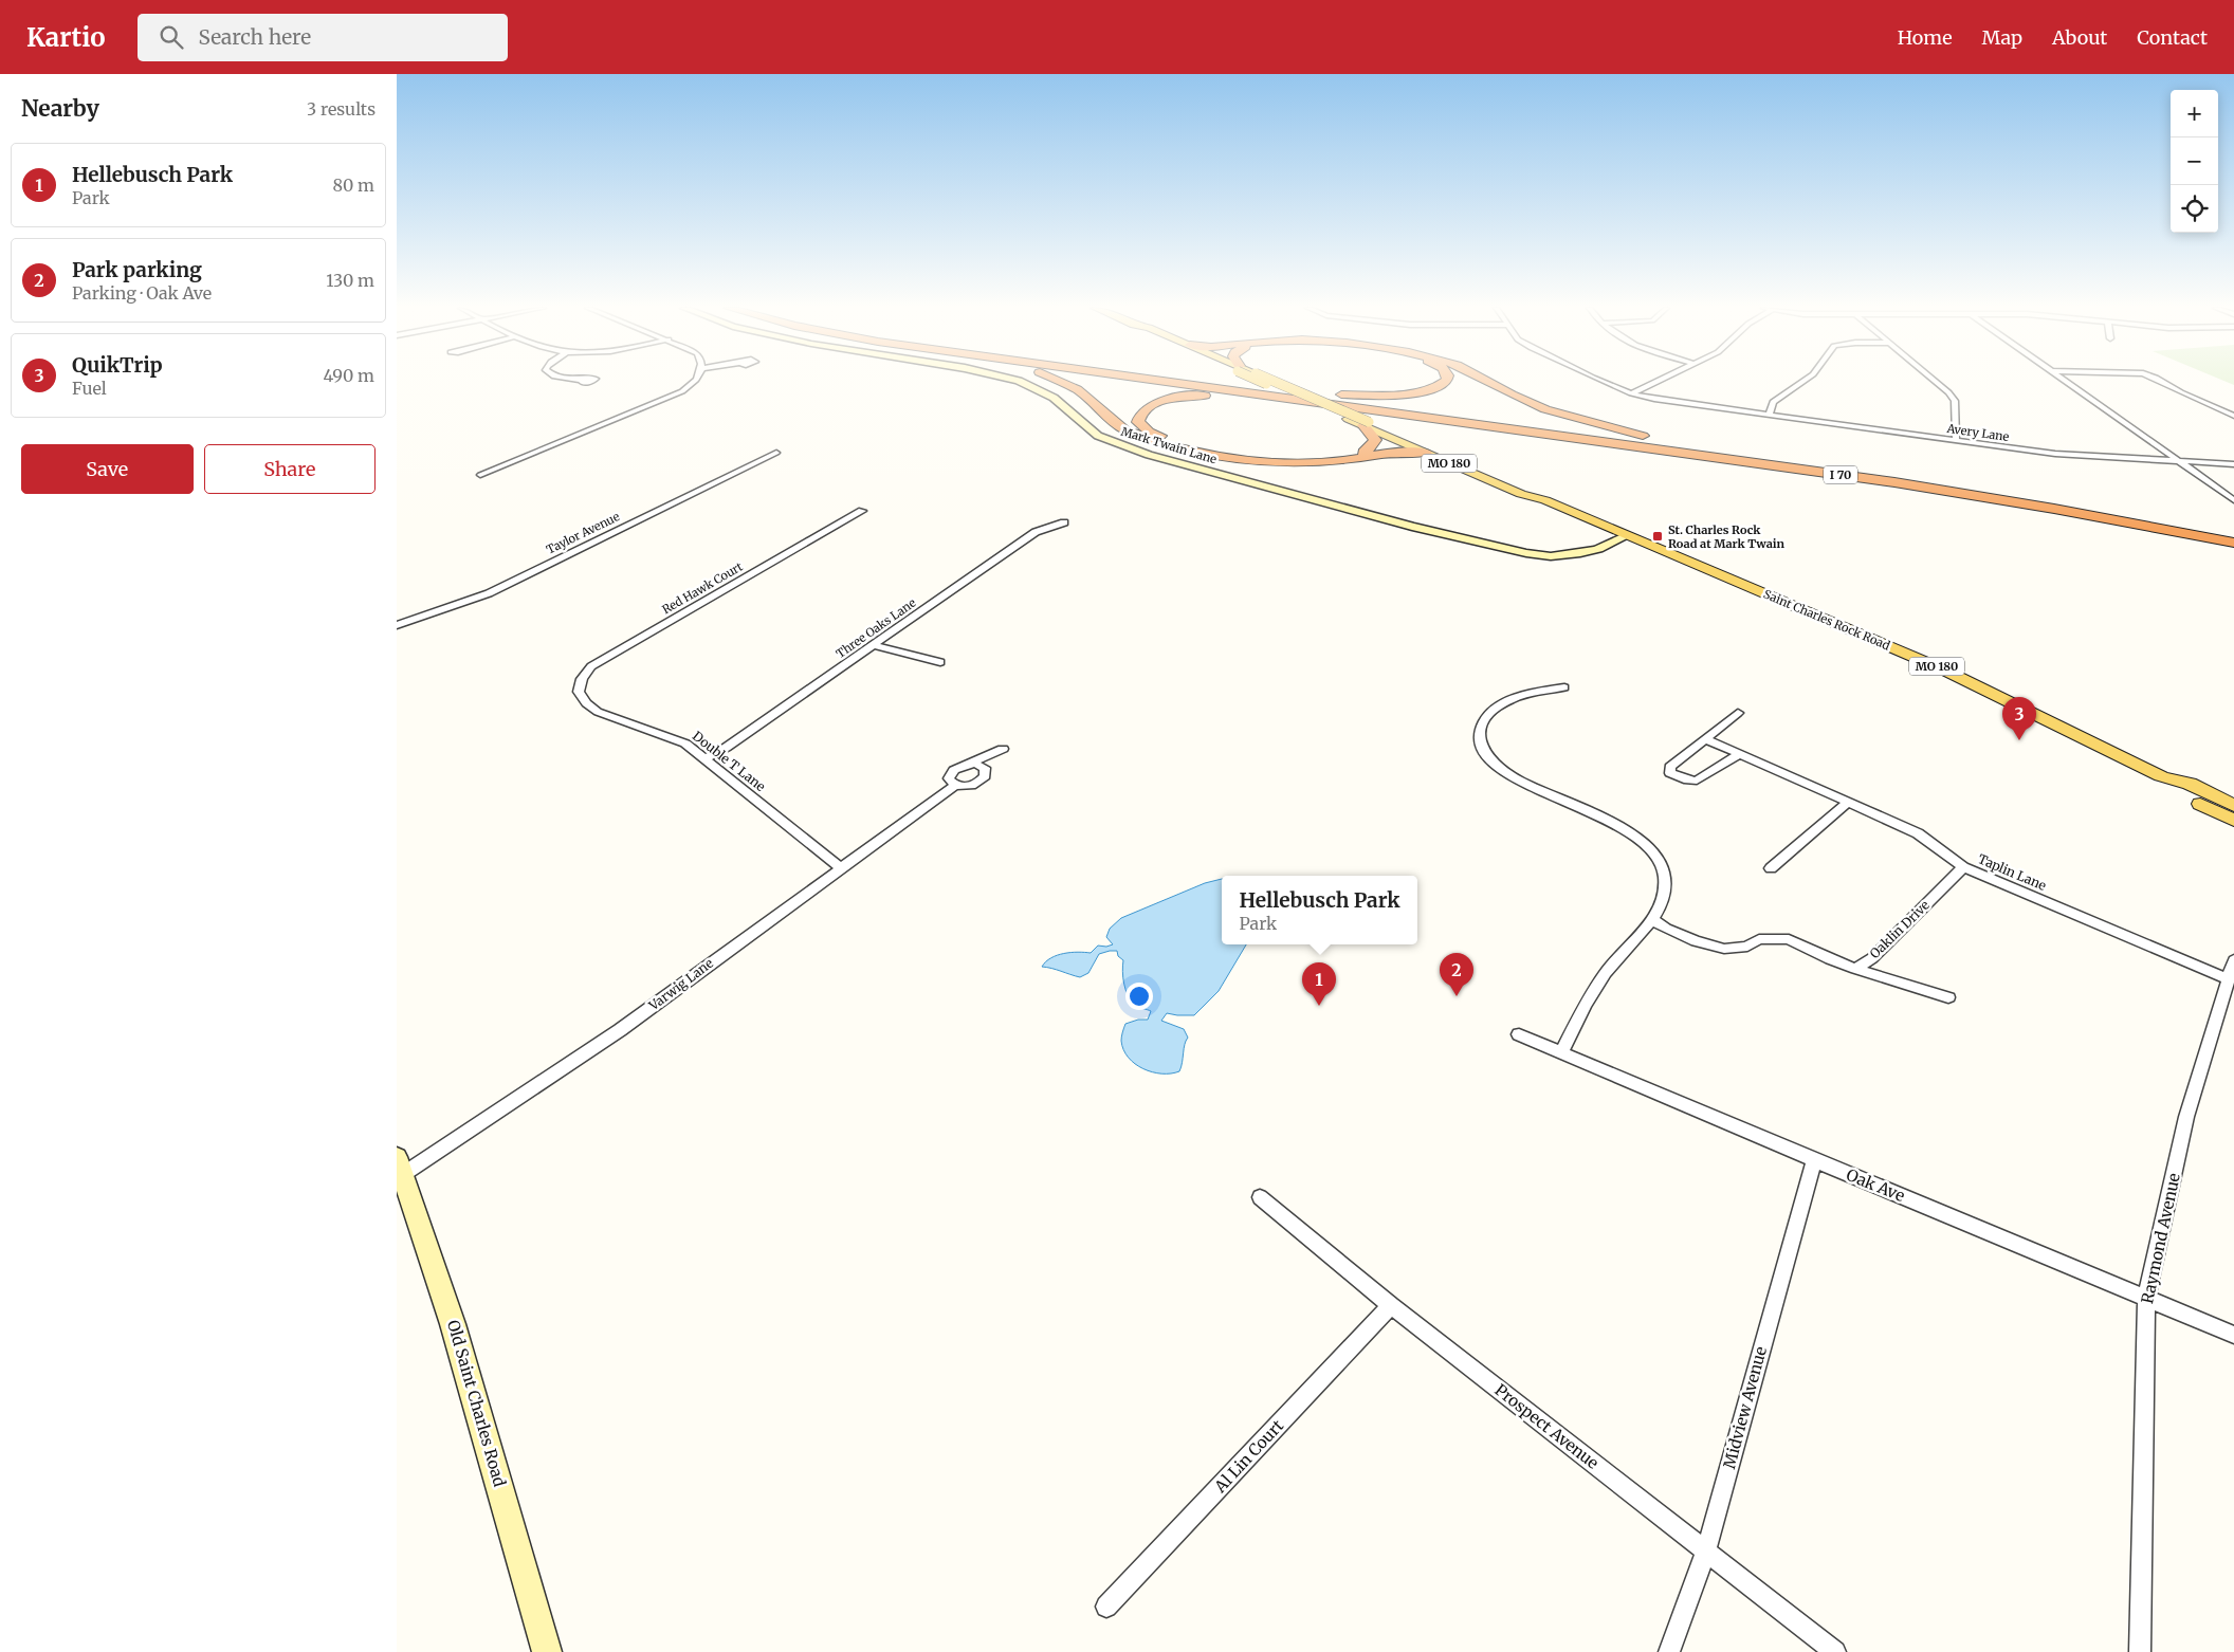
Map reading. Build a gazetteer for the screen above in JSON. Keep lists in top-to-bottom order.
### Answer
{
  "streets": {
    "highway": ["I 70"],
    "main road": ["MO 180", "Saint Charles Rock Road"],
    "street": [
      "Avery Lane",
      "Mark Twain Lane",
      "Taylor Avenue",
      "Red Hawk Court",
      "Three Oaks Lane",
      "Double T Lane",
      "Taplin Lane",
      "Oaklin Drive",
      "Varwig Lane",
      "Oak Ave",
      "Raymond Avenue",
      "Old Saint Charles Road",
      "Midview Avenue",
      "Prospect Avenue",
      "Al Lin Court"
    ]
  },
  "crossings": [
    ["Mark Twain Lane", "Saint Charles Rock Road"],
    ["Red Hawk Court", "Double T Lane"],
    ["Three Oaks Lane", "Double T Lane"],
    ["Double T Lane", "Varwig Lane"],
    ["Taplin Lane", "Oaklin Drive"],
    ["Taplin Lane", "Raymond Avenue"],
    ["Varwig Lane", "Old Saint Charles Road"],
    ["Oak Ave", "Raymond Avenue"],
    ["Oak Ave", "Midview Avenue"],
    ["Midview Avenue", "Prospect Avenue"],
    ["Prospect Avenue", "Al Lin Court"]
  ],
  "places": {
    "transit": ["St. Charles Rock Road at Mark Twain"]
  },
  "page": {
    "header": "Kartio",
    "search": "Search here",
    "nav": [
      "Home",
      "Map",
      "About",
      "Contact"
    ],
    "heading": ["Nearby", "3 results"],
    "map_buttons": ["+", "−"],
    "list": [
      {
        "mark": "1",
        "name": "Hellebusch Park",
        "note": "Park",
        "value": "80 m"
      },
      {
        "mark": "2",
        "name": "Park parking",
        "note": "Parking · Oak Ave",
        "value": "130 m"
      },
      {
        "mark": "3",
        "name": "QuikTrip",
        "note": "Fuel",
        "value": "490 m"
      }
    ],
    "buttons": ["Save", "Share"],
    "pins": ["3", "2", "1"],
    "popup": ["Hellebusch Park", "Park"]
  }
}
